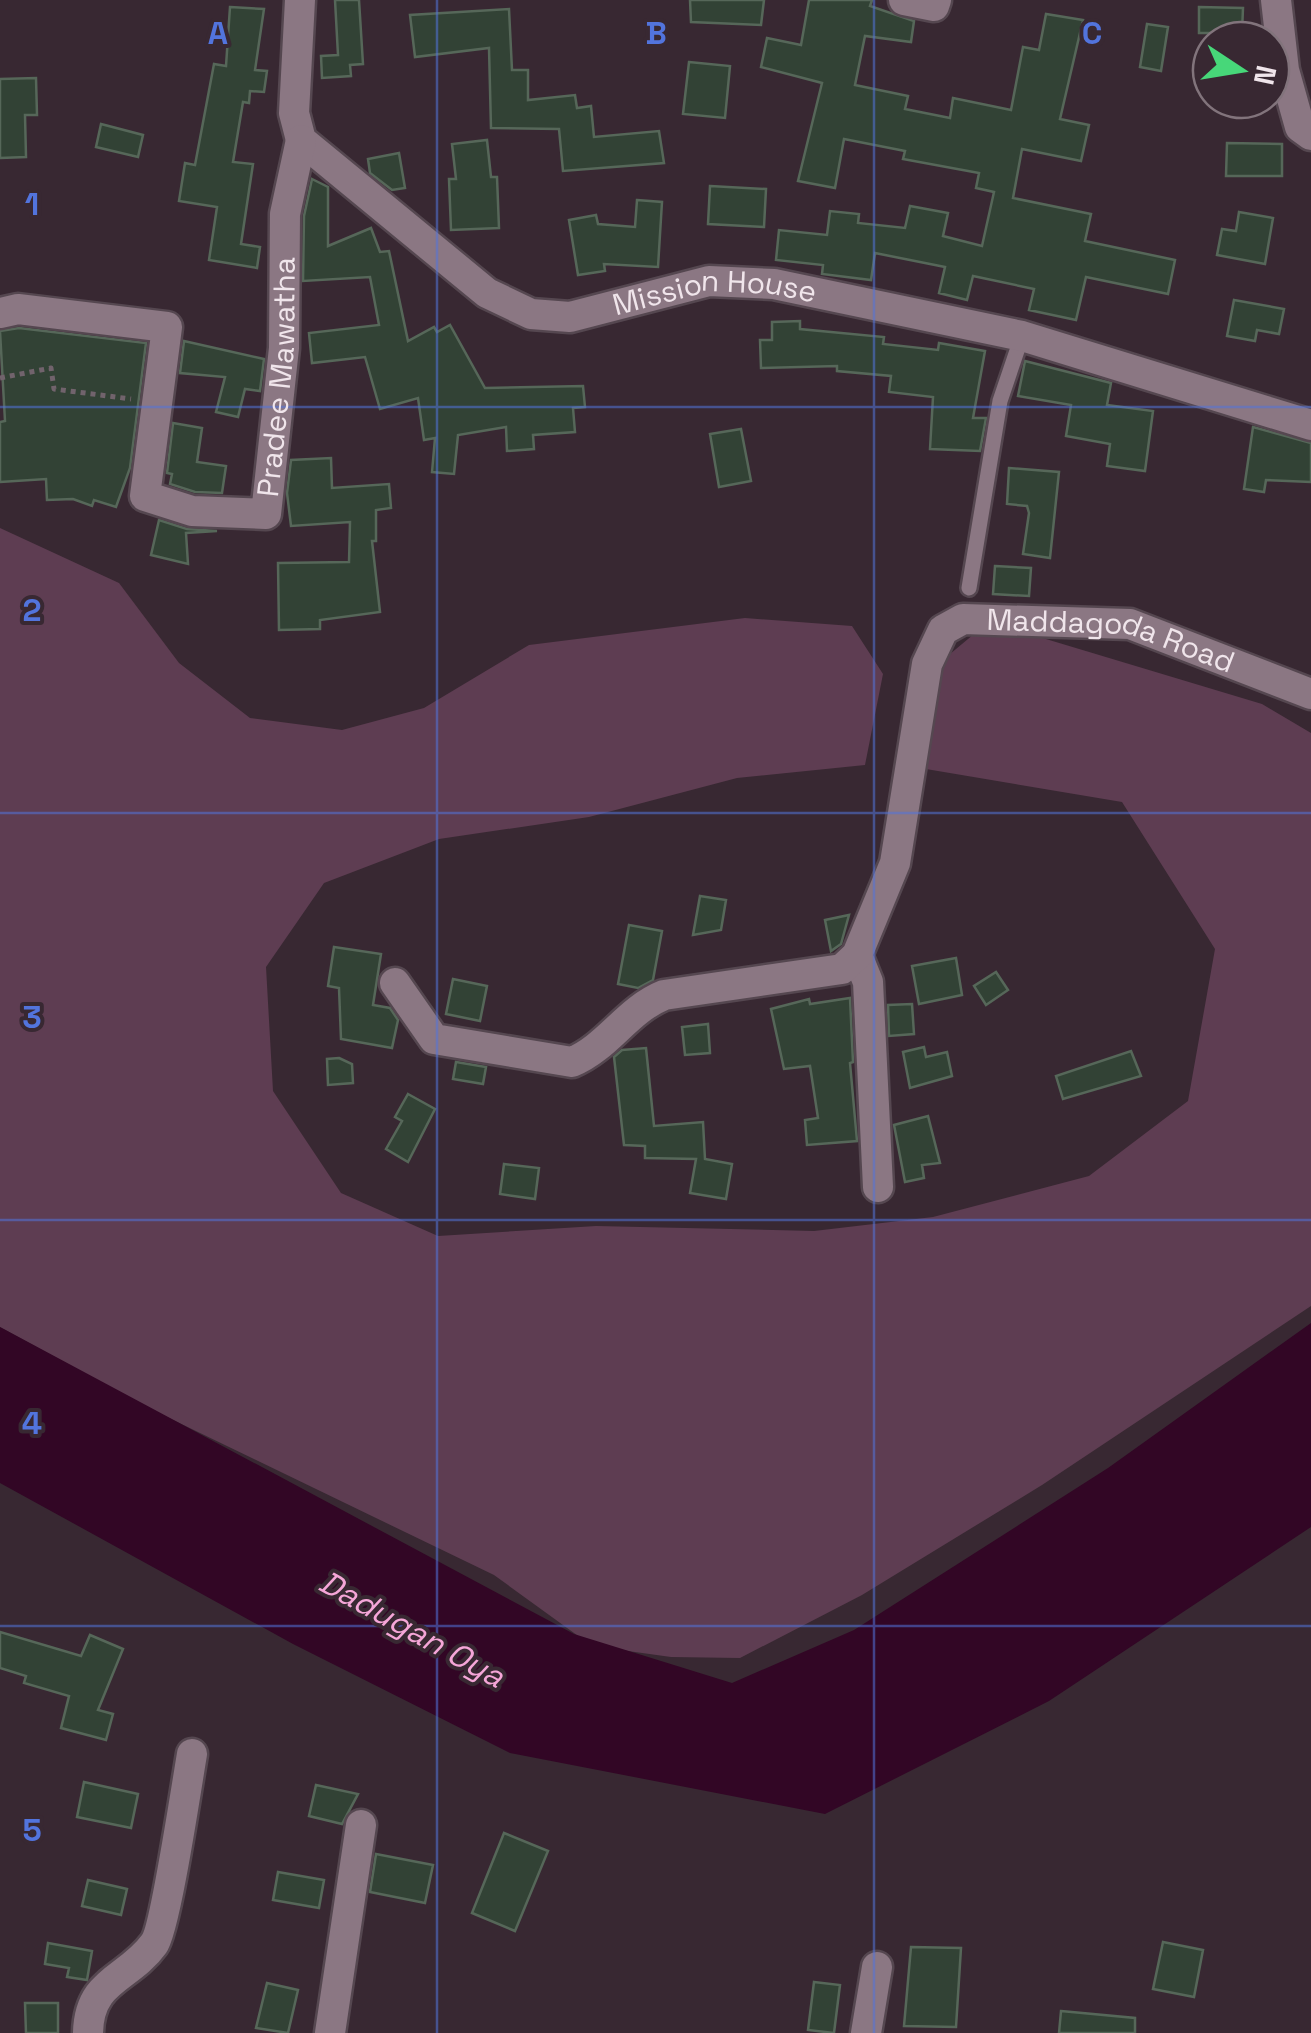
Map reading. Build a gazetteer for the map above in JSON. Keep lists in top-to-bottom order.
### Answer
{
  "streets": {
    "street": ["Mission House", "Pradee Mawatha", "Maddagoda Road"]
  },
  "crossings": [
    ["Mission House", "Pradee Mawatha"]
  ],
  "water": ["Dadugan Oya"],
  "north": "right",
  "grid": {
    "columns": ["A", "B", "C"],
    "rows": [
      "1",
      "2",
      "3",
      "4",
      "5"
    ]
  }
}
